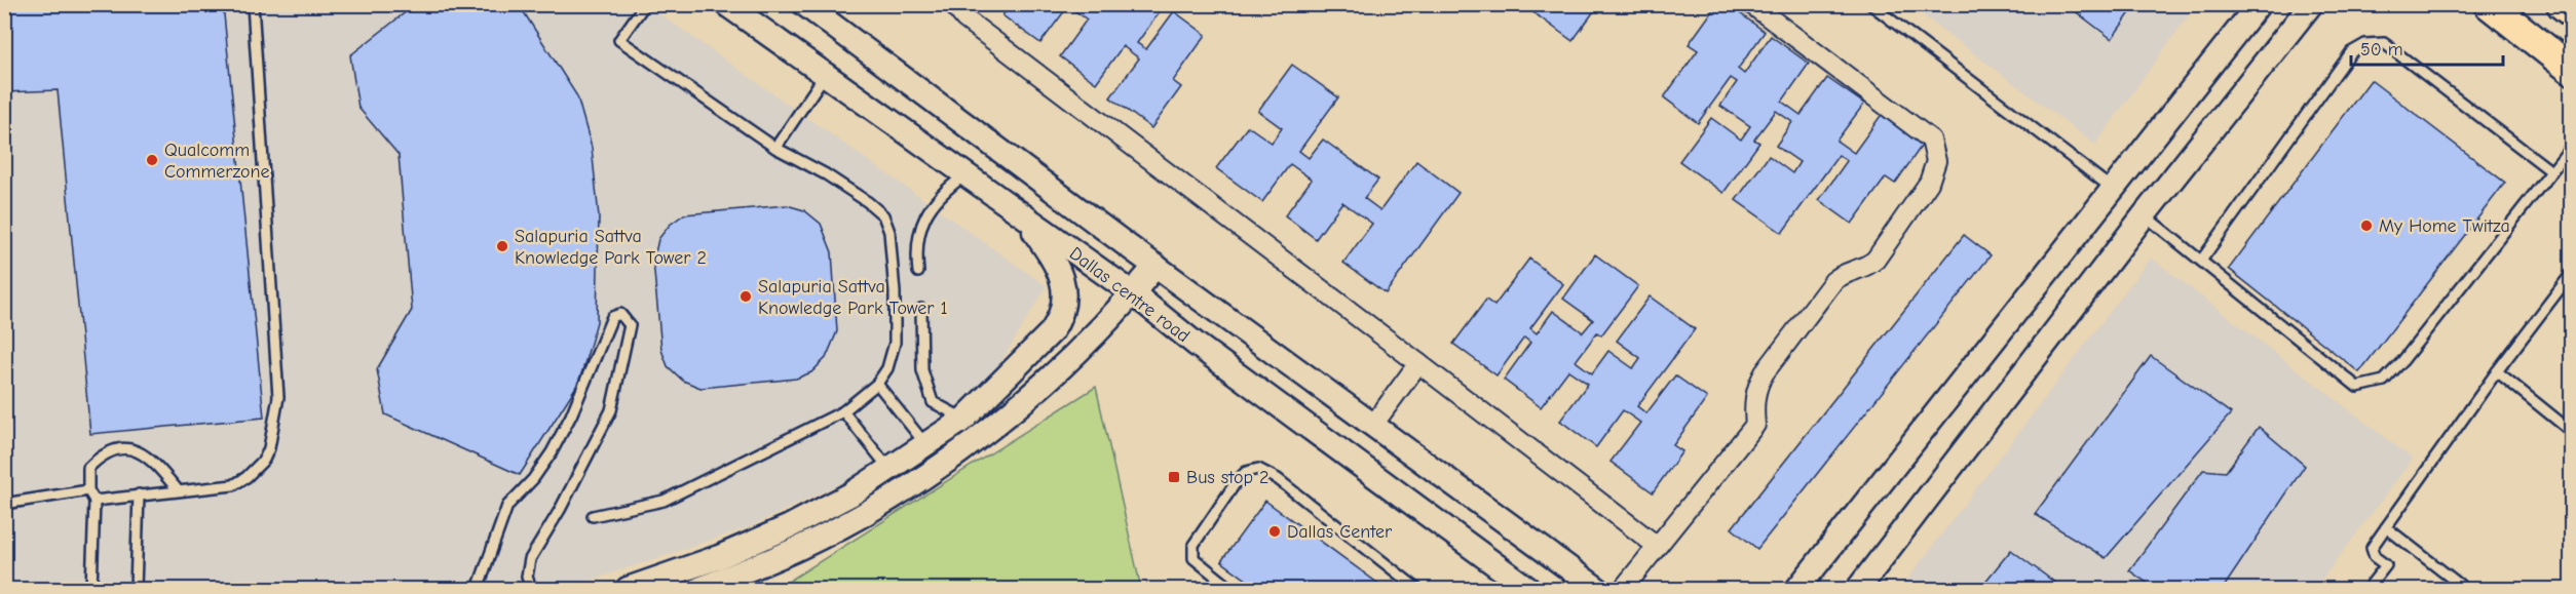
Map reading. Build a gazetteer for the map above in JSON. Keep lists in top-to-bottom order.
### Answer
{
  "streets": {
    "street": ["Dallas centre road"]
  },
  "places": {
    "other": [
      "Qualcomm Commerzone",
      "My Home Twitza",
      "Salapuria Sattva Knowledge Park Tower 2",
      "Salapuria Sattva Knowledge Park Tower 1",
      "Dallas Center"
    ],
    "transit": ["Bus stop 2"]
  },
  "scale_bar": "50 m"
}
